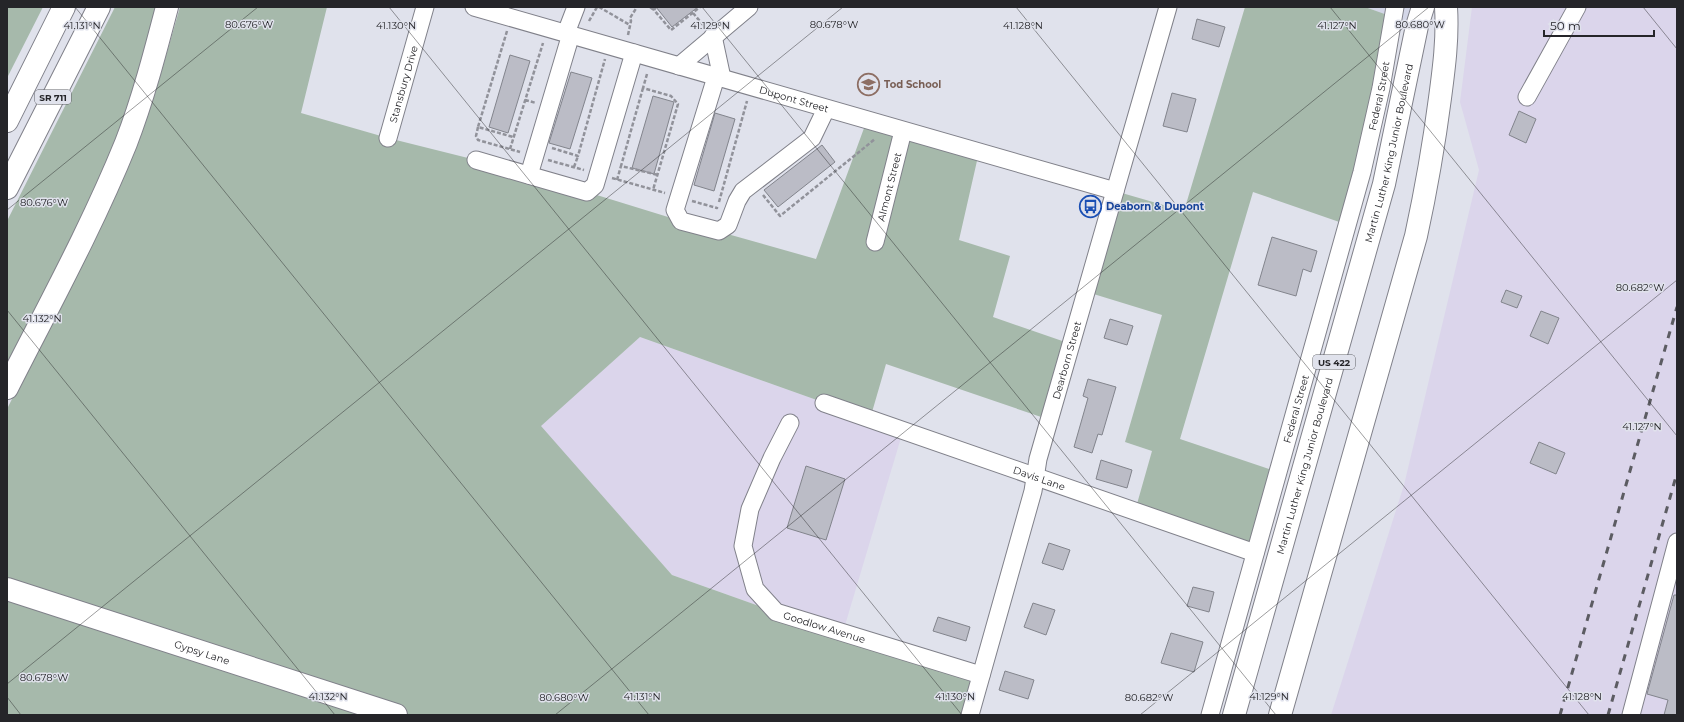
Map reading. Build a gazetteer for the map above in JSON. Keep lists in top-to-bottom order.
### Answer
{
  "streets": {
    "main road": [
      "SR 711",
      "Martin Luther King Junior Boulevard",
      "US 422",
      "Gypsy Lane"
    ],
    "street": [
      "Stansbury Drive",
      "Federal Street",
      "Dupont Street",
      "Almont Street",
      "Dearborn Street",
      "Davis Lane",
      "Goodlow Avenue"
    ]
  },
  "crossings": [
    ["Federal Street", "Davis Lane"],
    ["Dupont Street", "Almont Street"],
    ["Dupont Street", "Dearborn Street"],
    ["Dearborn Street", "Davis Lane"],
    ["Dearborn Street", "Goodlow Avenue"]
  ],
  "places": {
    "school or university": ["Tod School"],
    "bus stop": ["Deaborn & Dupont"]
  },
  "scale_bar": "50 m",
  "coordinates": [
    "80.676°W",
    "80.678°W",
    "80.680°W",
    "41.131°N",
    "41.130°N",
    "41.129°N",
    "41.128°N",
    "41.127°N",
    "80.682°W",
    "41.132°N"
  ]
}
